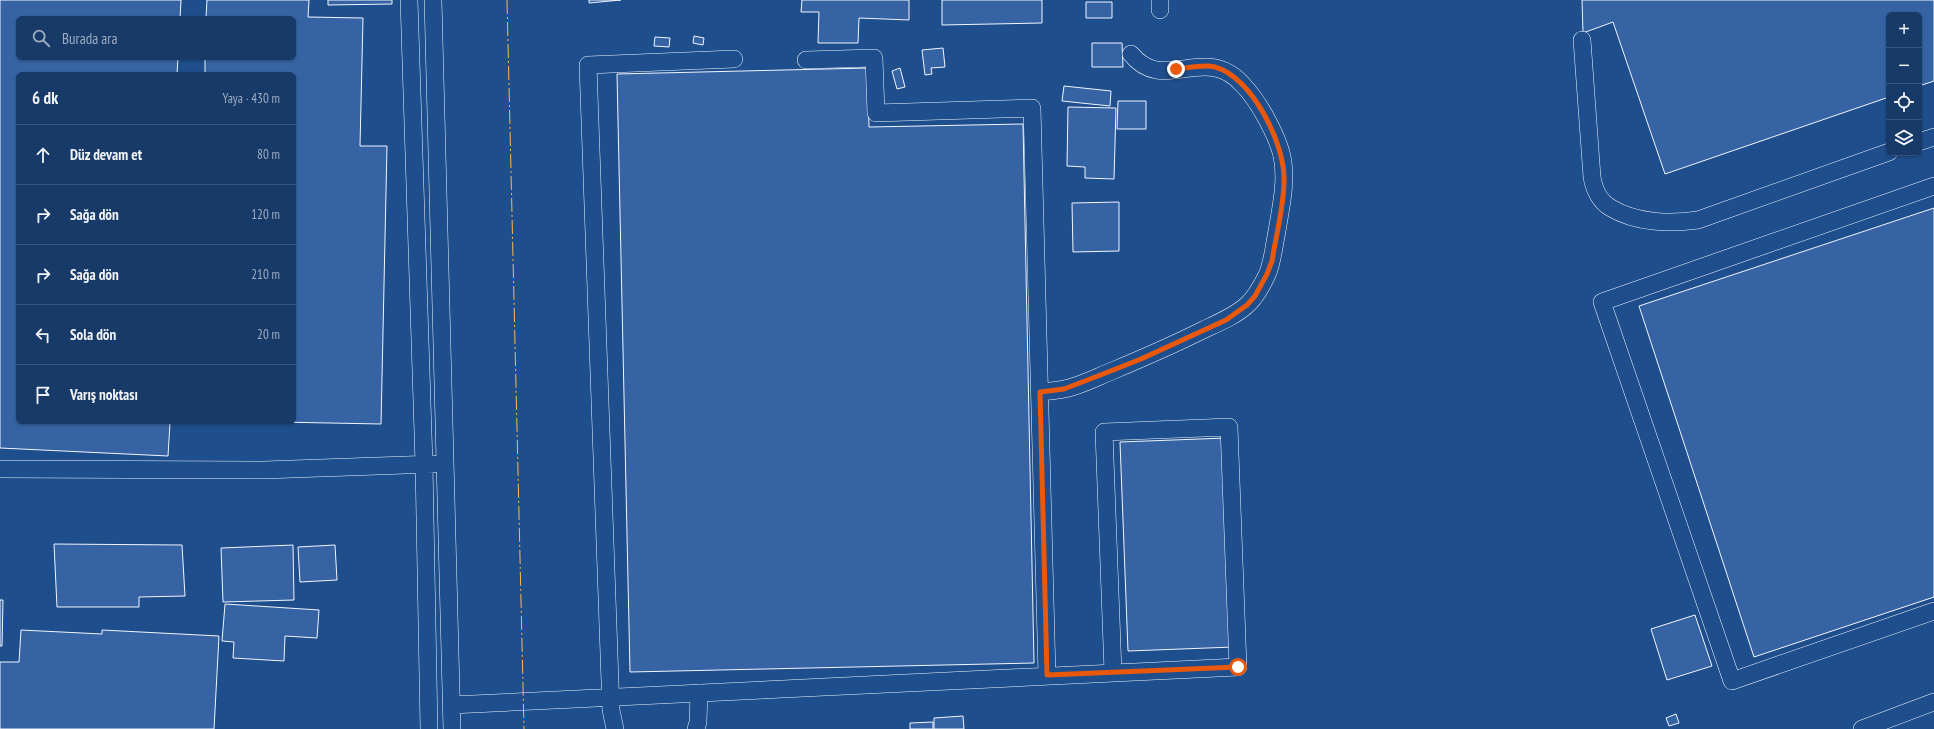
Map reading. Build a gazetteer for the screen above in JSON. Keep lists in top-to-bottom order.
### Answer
{
  "page": {
    "map_buttons": ["+", "−"],
    "search": "Burada ara",
    "heading": ["6 dk", "Yaya · 430 m"],
    "list": [
      ["Düz devam et", "80 m"],
      ["Sağa dön", "120 m"],
      ["Sağa dön", "210 m"],
      ["Sola dön", "20 m"],
      "Varış noktası"
    ]
  }
}
